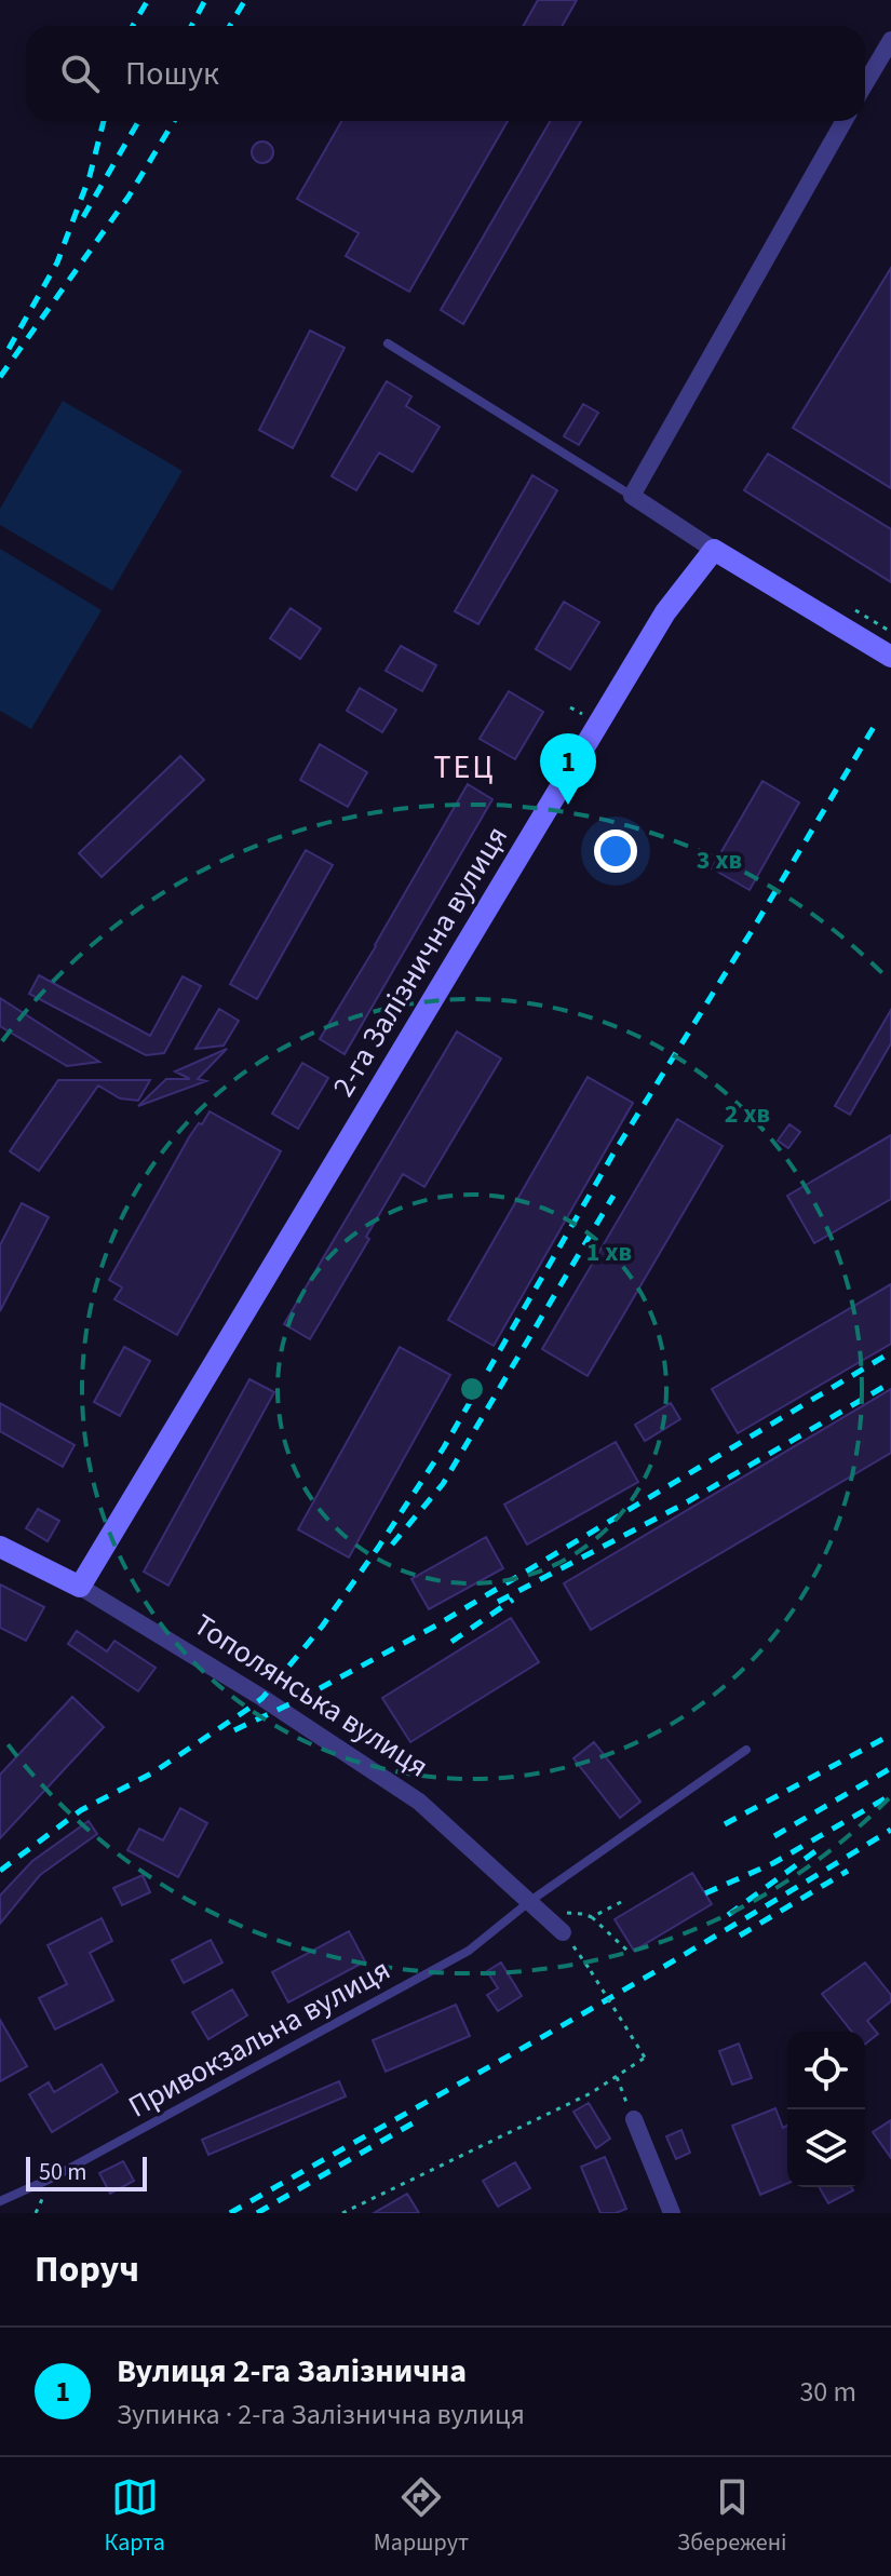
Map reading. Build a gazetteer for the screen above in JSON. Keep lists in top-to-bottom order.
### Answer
{
  "streets": {
    "street": ["2-га Залізнична вулиця", "Тополянська вулиця"],
    "lane": ["Привокзальна вулиця"]
  },
  "crossings": [
    ["2-га Залізнична вулиця", "Тополянська вулиця"],
    ["Тополянська вулиця", "Привокзальна вулиця"]
  ],
  "districts": ["ТЕЦ"],
  "scale_bar": "50 m",
  "page": {
    "search": "Пошук",
    "pins": "1",
    "scale": "50 m",
    "heading": "Поруч",
    "list": [
      {
        "mark": "1",
        "name": "Вулиця 2-га Залізнична",
        "note": "Зупинка · 2-га Залізнична вулиця",
        "value": "30 m"
      }
    ],
    "nav": ["Карта", "Маршрут", "Збережені"]
  },
  "rings": ["3 хв", "2 хв", "1 хв"]
}
